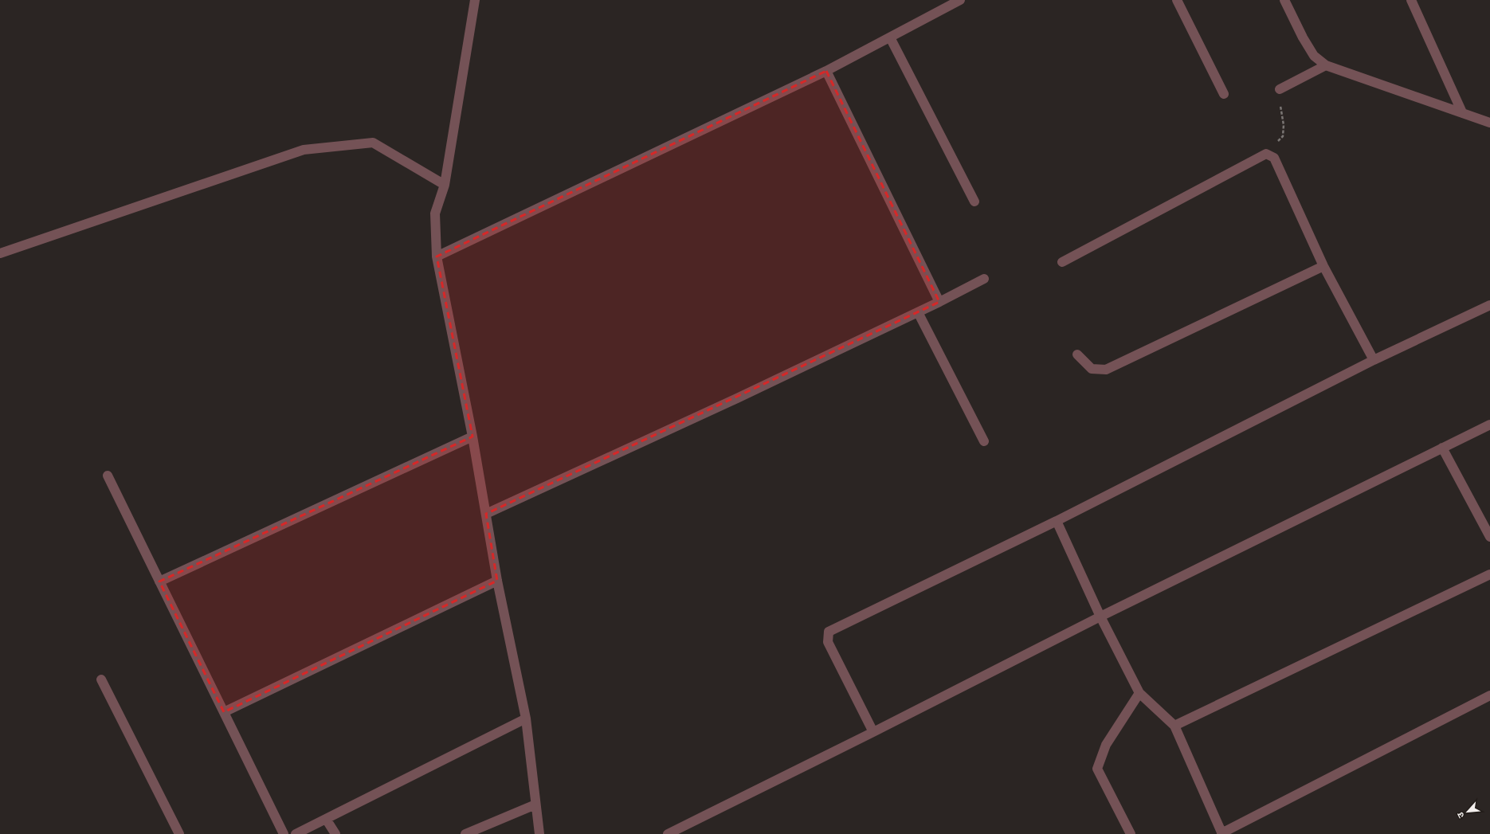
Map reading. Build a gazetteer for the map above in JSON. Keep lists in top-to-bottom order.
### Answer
{
  "north": "bottom left"
}
